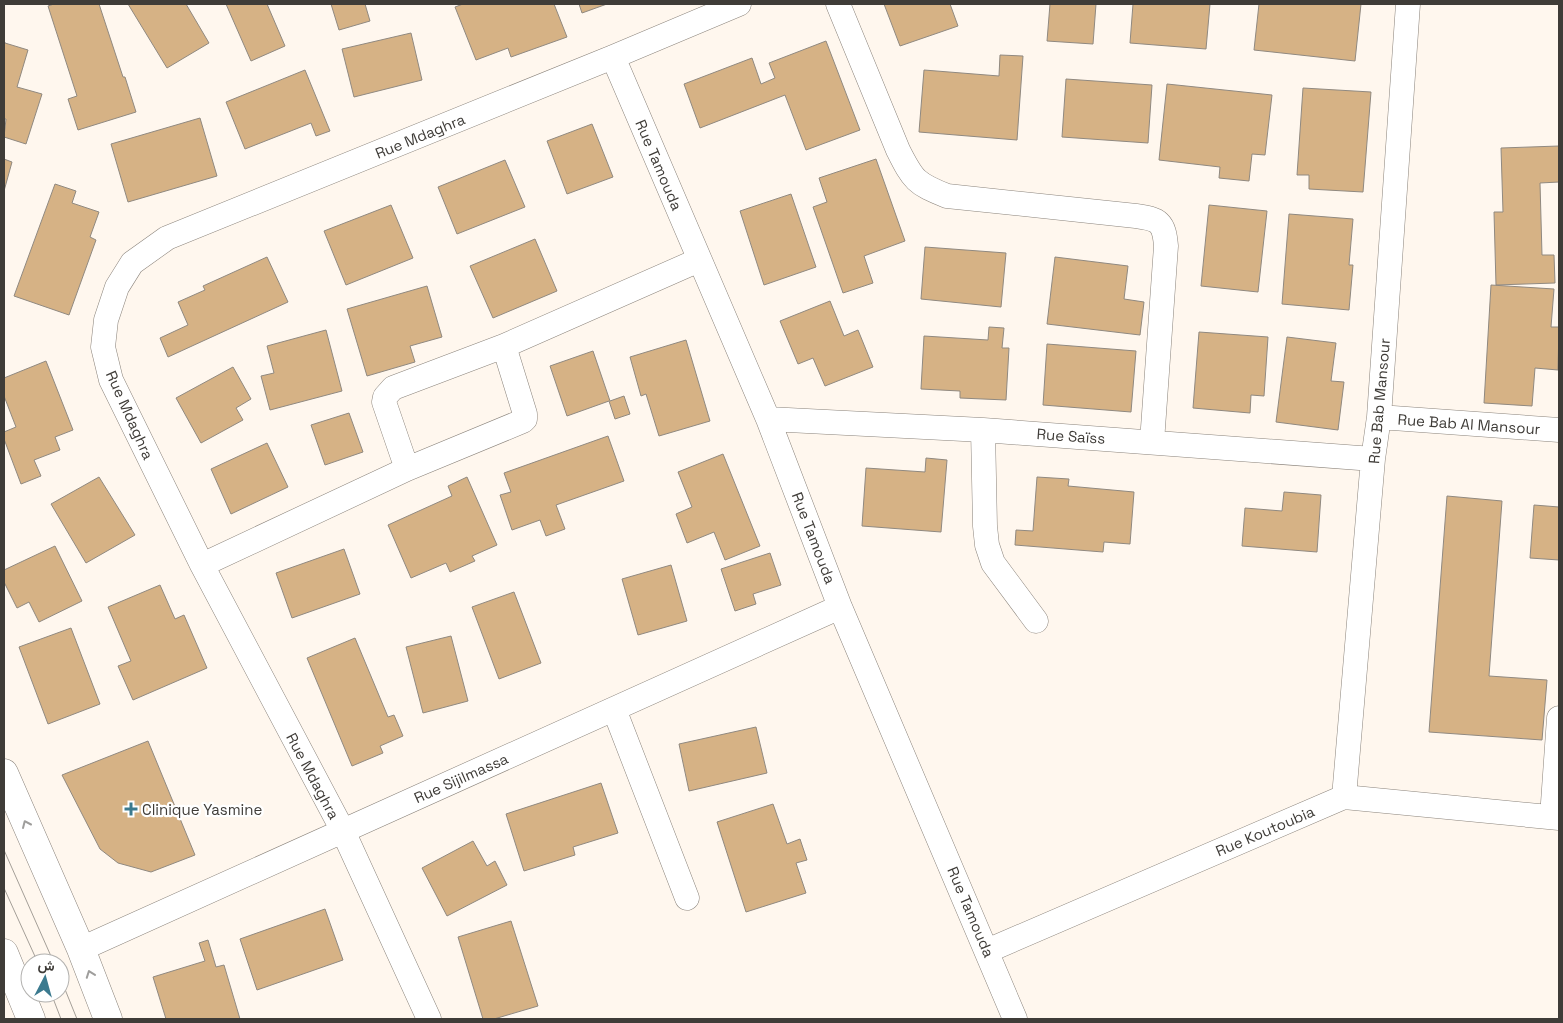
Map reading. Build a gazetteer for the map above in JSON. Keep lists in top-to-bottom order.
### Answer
{
  "streets": {
    "street": [
      "Rue Mdaghra",
      "Rue Tamouda",
      "Rue Bab Mansour",
      "Rue Bab Al Mansour",
      "Rue Saïss",
      "Rue Sijilmassa",
      "Rue Koutoubia"
    ]
  },
  "crossings": [
    ["Rue Mdaghra", "Rue Tamouda"],
    ["Rue Mdaghra", "Rue Sijilmassa"],
    ["Rue Tamouda", "Rue Saïss"],
    ["Rue Tamouda", "Rue Sijilmassa"],
    ["Rue Tamouda", "Rue Koutoubia"],
    ["Rue Bab Mansour", "Rue Bab Al Mansour"],
    ["Rue Bab Mansour", "Rue Saïss"],
    ["Rue Bab Mansour", "Rue Koutoubia"]
  ],
  "places": {
    "health": ["Clinique Yasmine"]
  },
  "north": "top"
}
